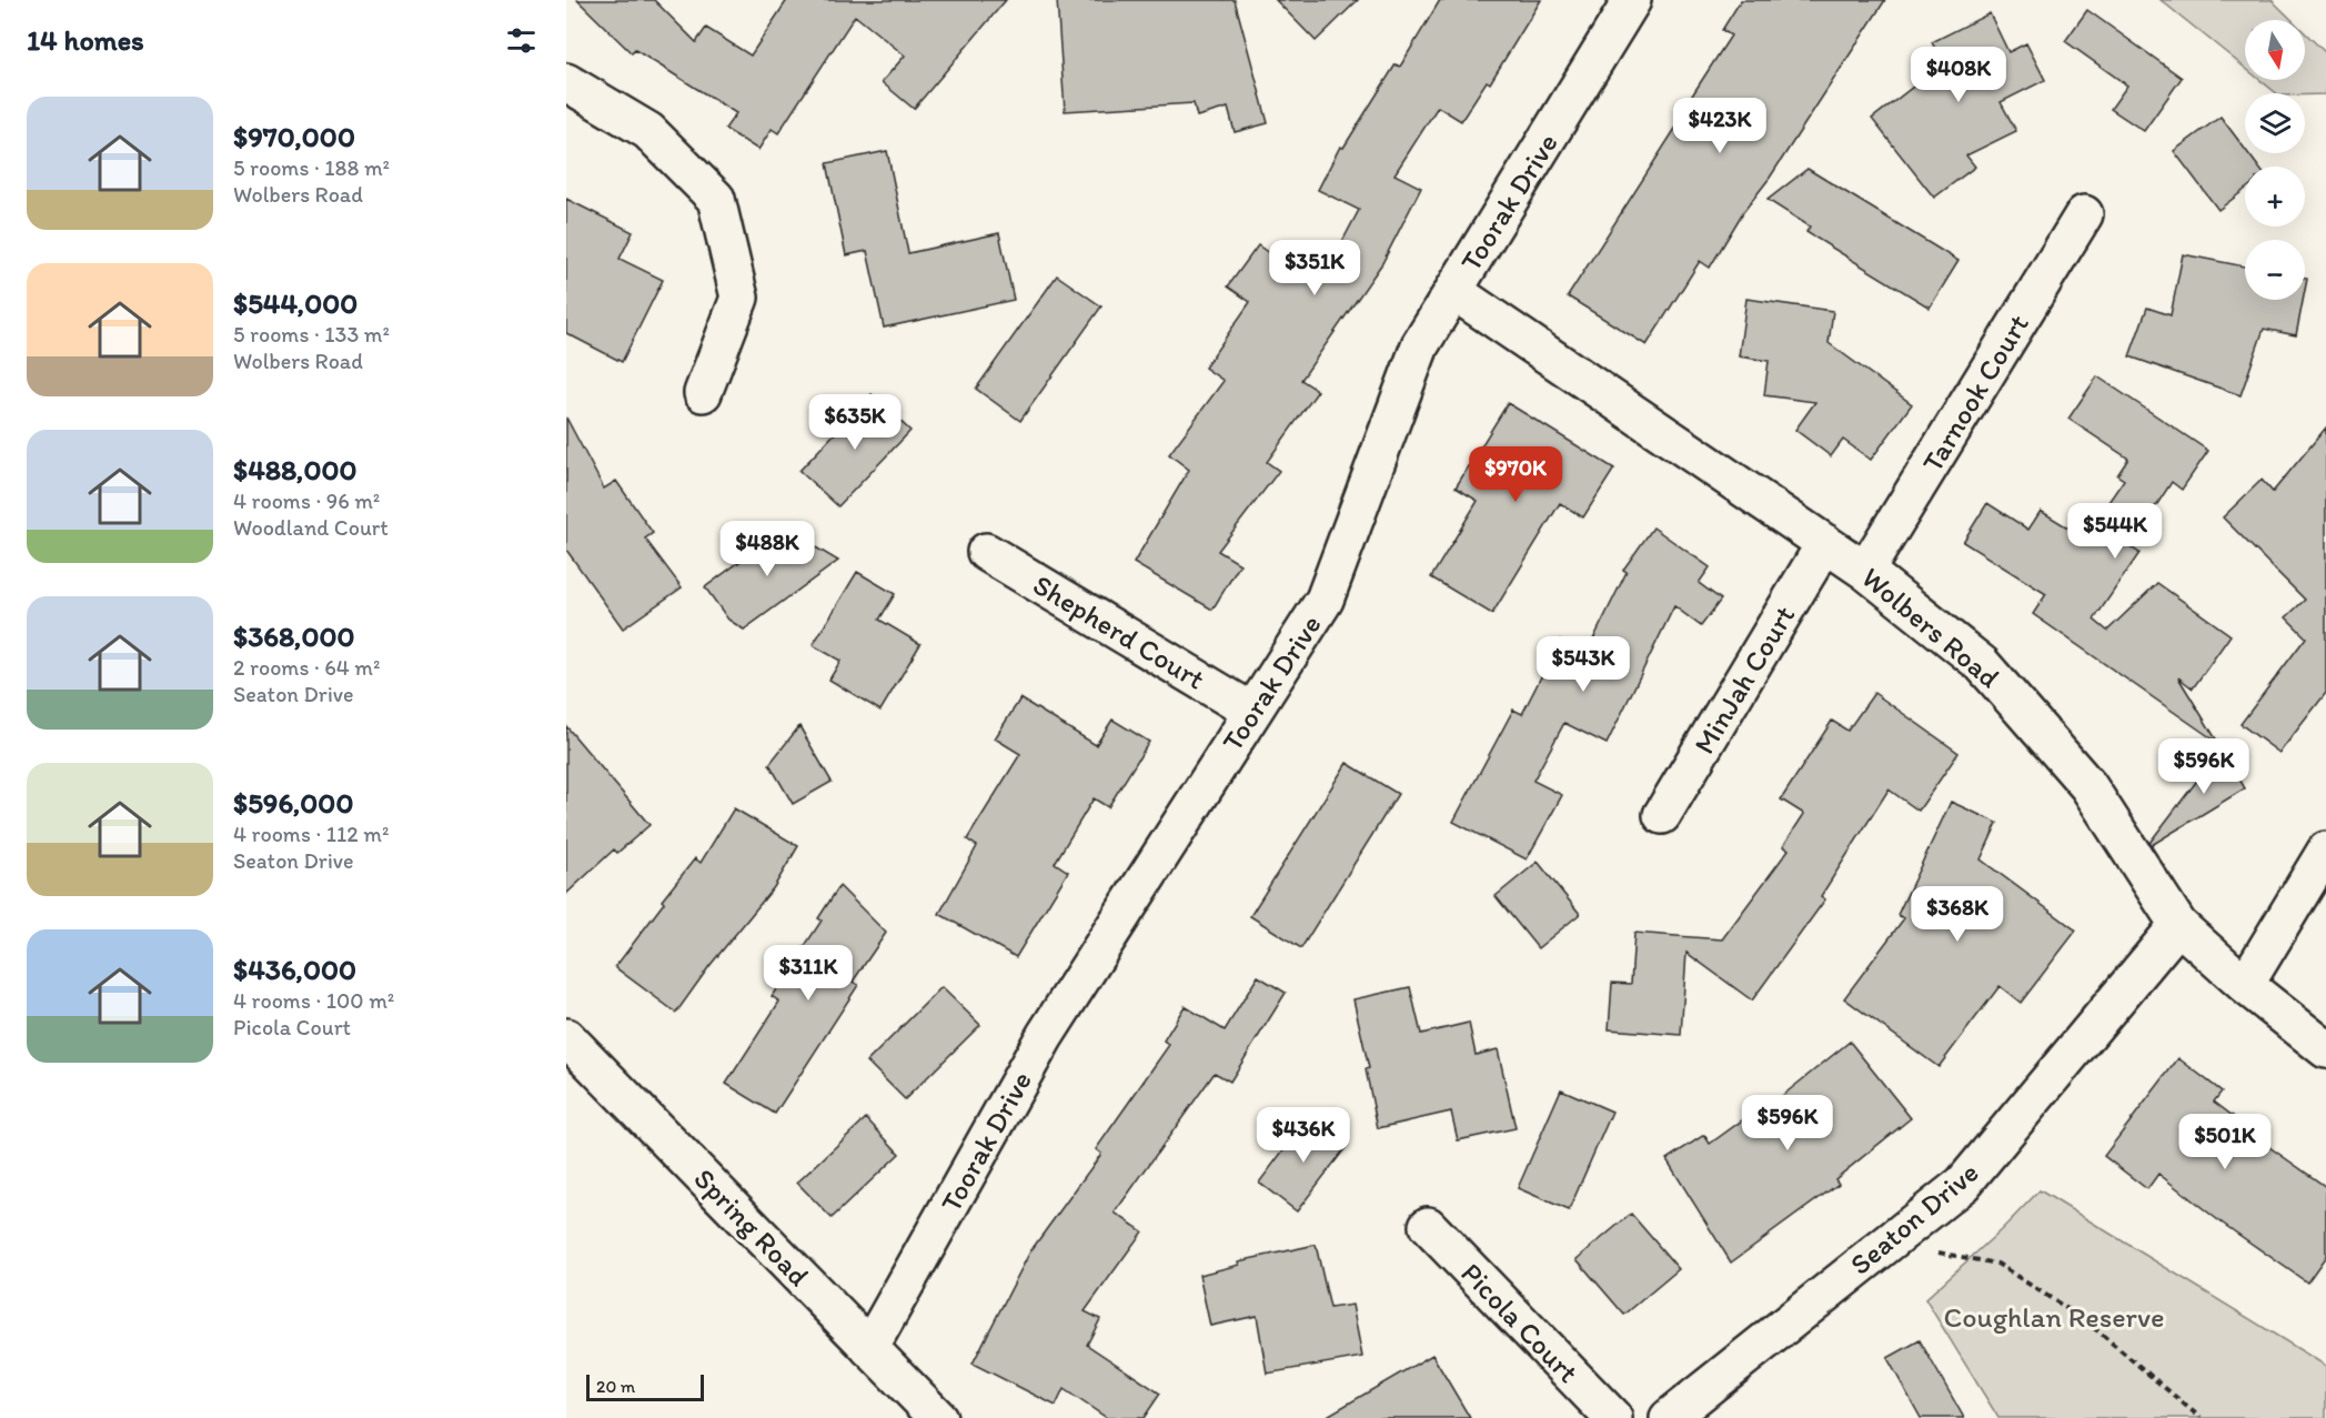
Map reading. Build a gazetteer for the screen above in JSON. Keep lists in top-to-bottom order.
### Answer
{
  "streets": {
    "street": [
      "Toorak Drive",
      "Tarnook Court",
      "Wolbers Road",
      "Shepherd Court",
      "MinJah Court",
      "Seaton Drive",
      "Spring Road",
      "Picola Court"
    ]
  },
  "crossings": [
    ["Toorak Drive", "Wolbers Road"],
    ["Toorak Drive", "Shepherd Court"],
    ["Toorak Drive", "Spring Road"],
    ["Tarnook Court", "Wolbers Road"],
    ["Wolbers Road", "MinJah Court"],
    ["Wolbers Road", "Seaton Drive"]
  ],
  "parks": ["Coughlan Reserve"],
  "scale_bar": "20 m",
  "north": "bottom",
  "page": {
    "heading": "14 homes",
    "map_buttons": ["+", "−"],
    "price": [
      "$408K",
      "$423K",
      "$351K",
      "$635K",
      "$970K",
      "$544K",
      "$488K",
      "$543K",
      "$596K",
      "$368K",
      "$311K",
      "$596K",
      "$436K",
      "$501K"
    ],
    "list": [
      {
        "name": "$970,000",
        "note": "5 rooms · 188 m² · Wolbers Road"
      },
      {
        "name": "$544,000",
        "note": "5 rooms · 133 m² · Wolbers Road"
      },
      {
        "name": "$488,000",
        "note": "4 rooms · 96 m² · Woodland Court"
      },
      {
        "name": "$368,000",
        "note": "2 rooms · 64 m² · Seaton Drive"
      },
      {
        "name": "$596,000",
        "note": "4 rooms · 112 m² · Seaton Drive"
      },
      {
        "name": "$436,000",
        "note": "4 rooms · 100 m² · Picola Court"
      }
    ],
    "scale": "20 m"
  }
}
